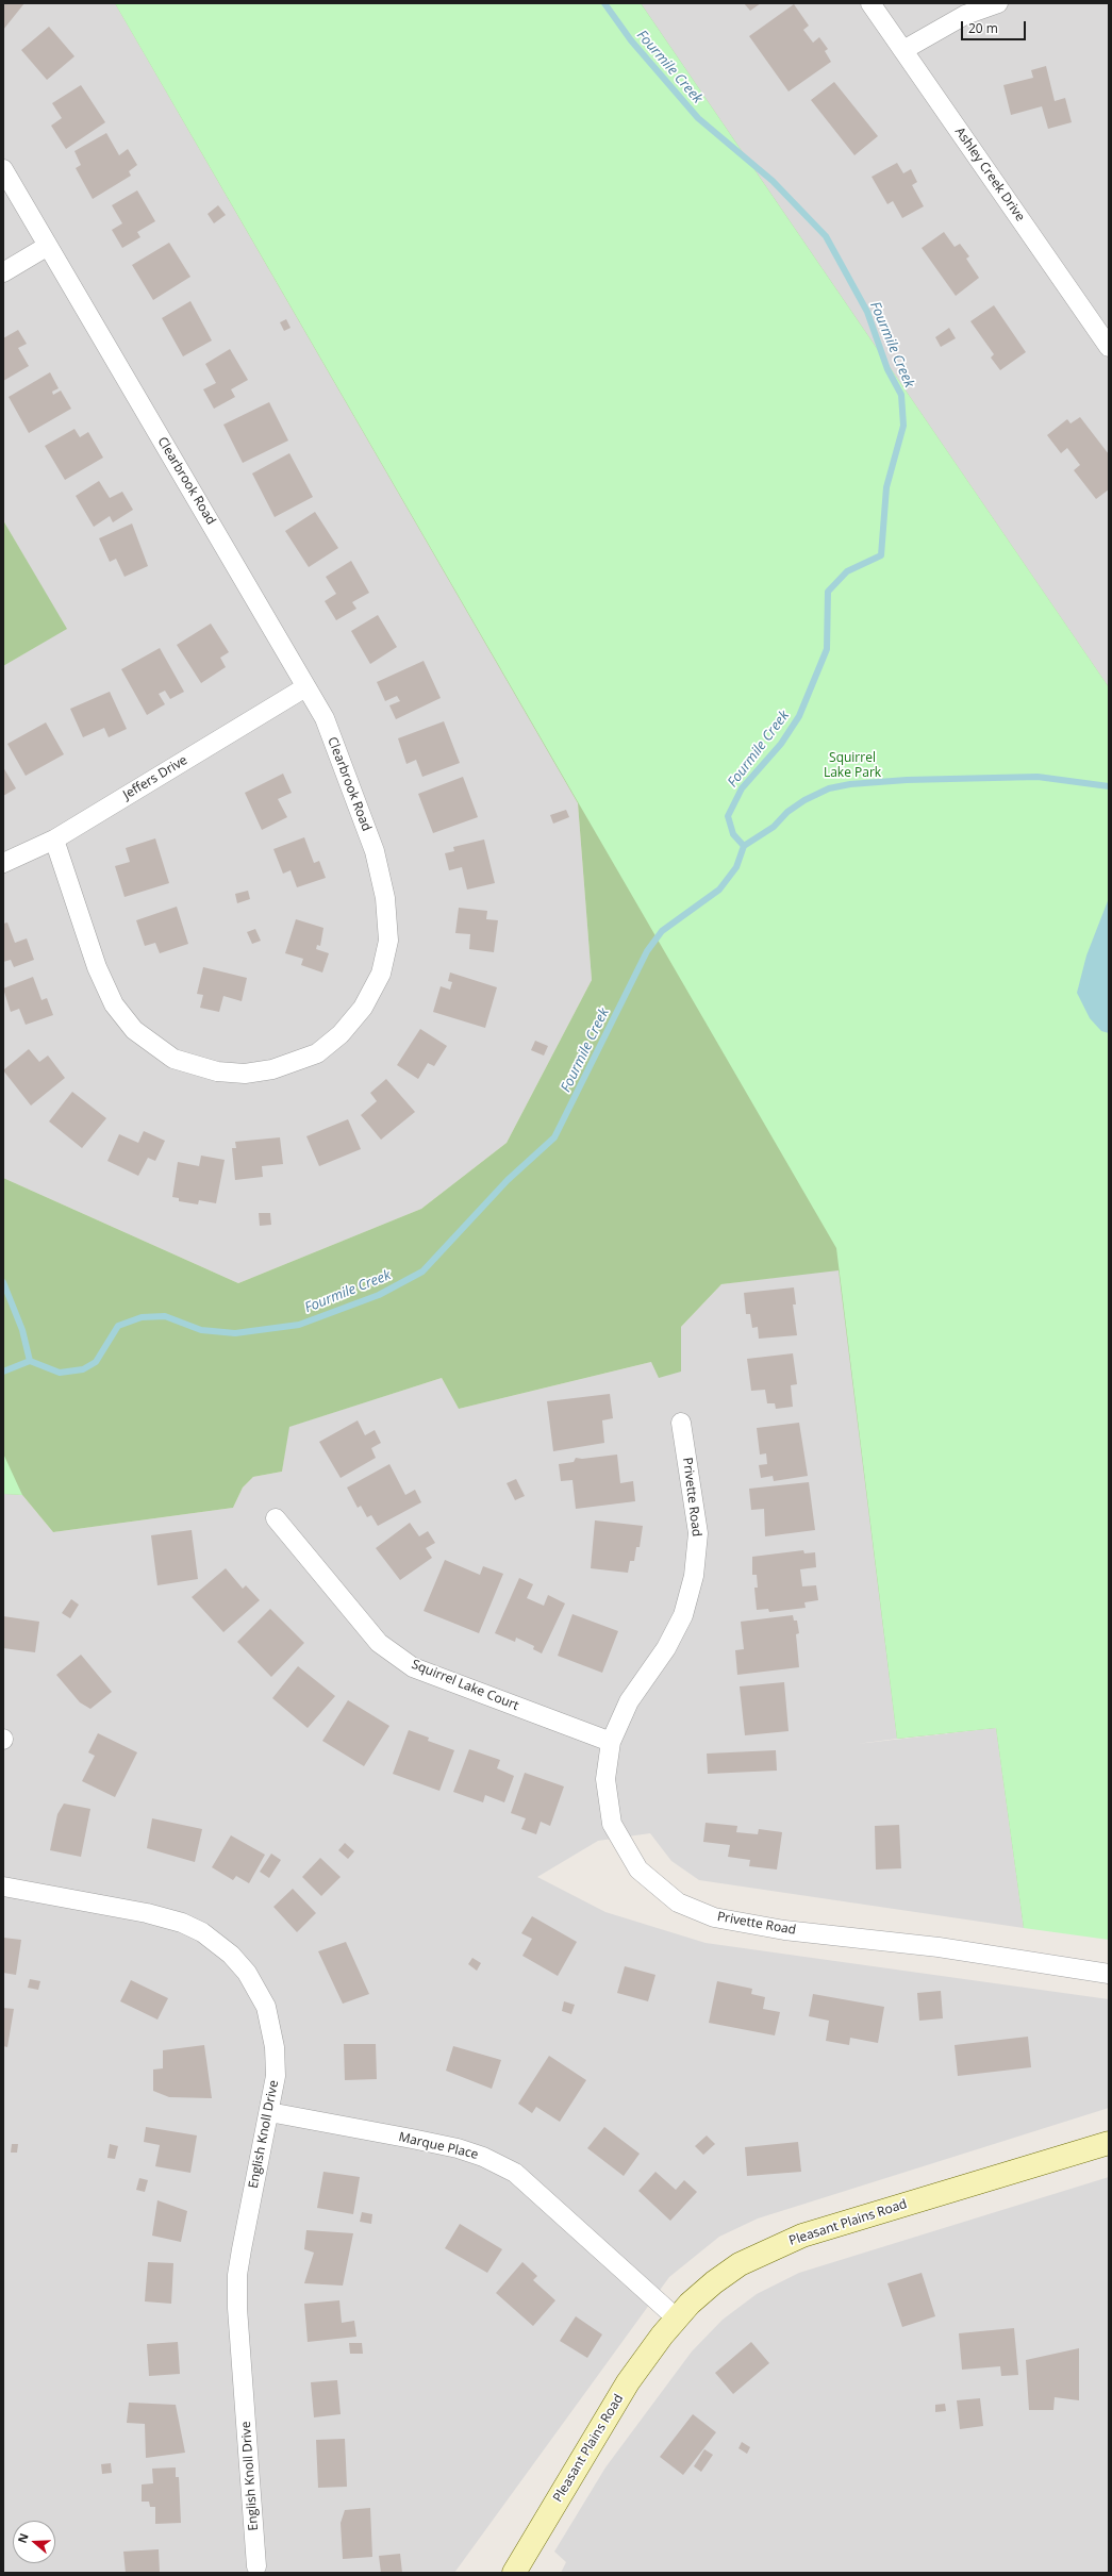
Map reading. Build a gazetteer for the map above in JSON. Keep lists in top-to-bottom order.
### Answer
{
  "streets": {
    "street": [
      "Ashley Creek Drive",
      "Clearbrook Road",
      "Jeffers Drive",
      "Privette Road",
      "Squirrel Lake Court",
      "English Knoll Drive",
      "Marque Place",
      "Pleasant Plains Road"
    ]
  },
  "crossings": [
    ["Clearbrook Road", "Jeffers Drive"],
    ["Privette Road", "Squirrel Lake Court"],
    ["English Knoll Drive", "Marque Place"],
    ["Marque Place", "Pleasant Plains Road"]
  ],
  "water": ["Fourmile Creek"],
  "parks": ["Squirrel Lake Park"],
  "scale_bar": "20 m",
  "north": "left"
}
